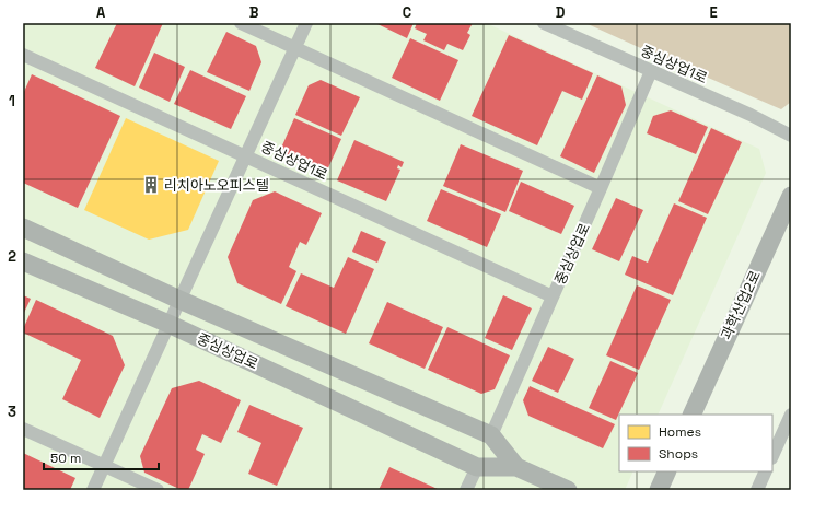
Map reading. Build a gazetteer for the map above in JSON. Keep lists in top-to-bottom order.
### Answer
{
  "streets": {
    "street": ["중심상업1로", "중심상업로", "과학산업2로"]
  },
  "crossings": [
    ["중심상업1로", "중심상업로"]
  ],
  "places": {
    "building": ["리치아노오피스텔"]
  },
  "legend": ["Homes", "Shops"],
  "scale_bar": "50 m",
  "grid": {
    "columns": [
      "A",
      "B",
      "C",
      "D",
      "E"
    ],
    "rows": ["1", "2", "3"]
  }
}
